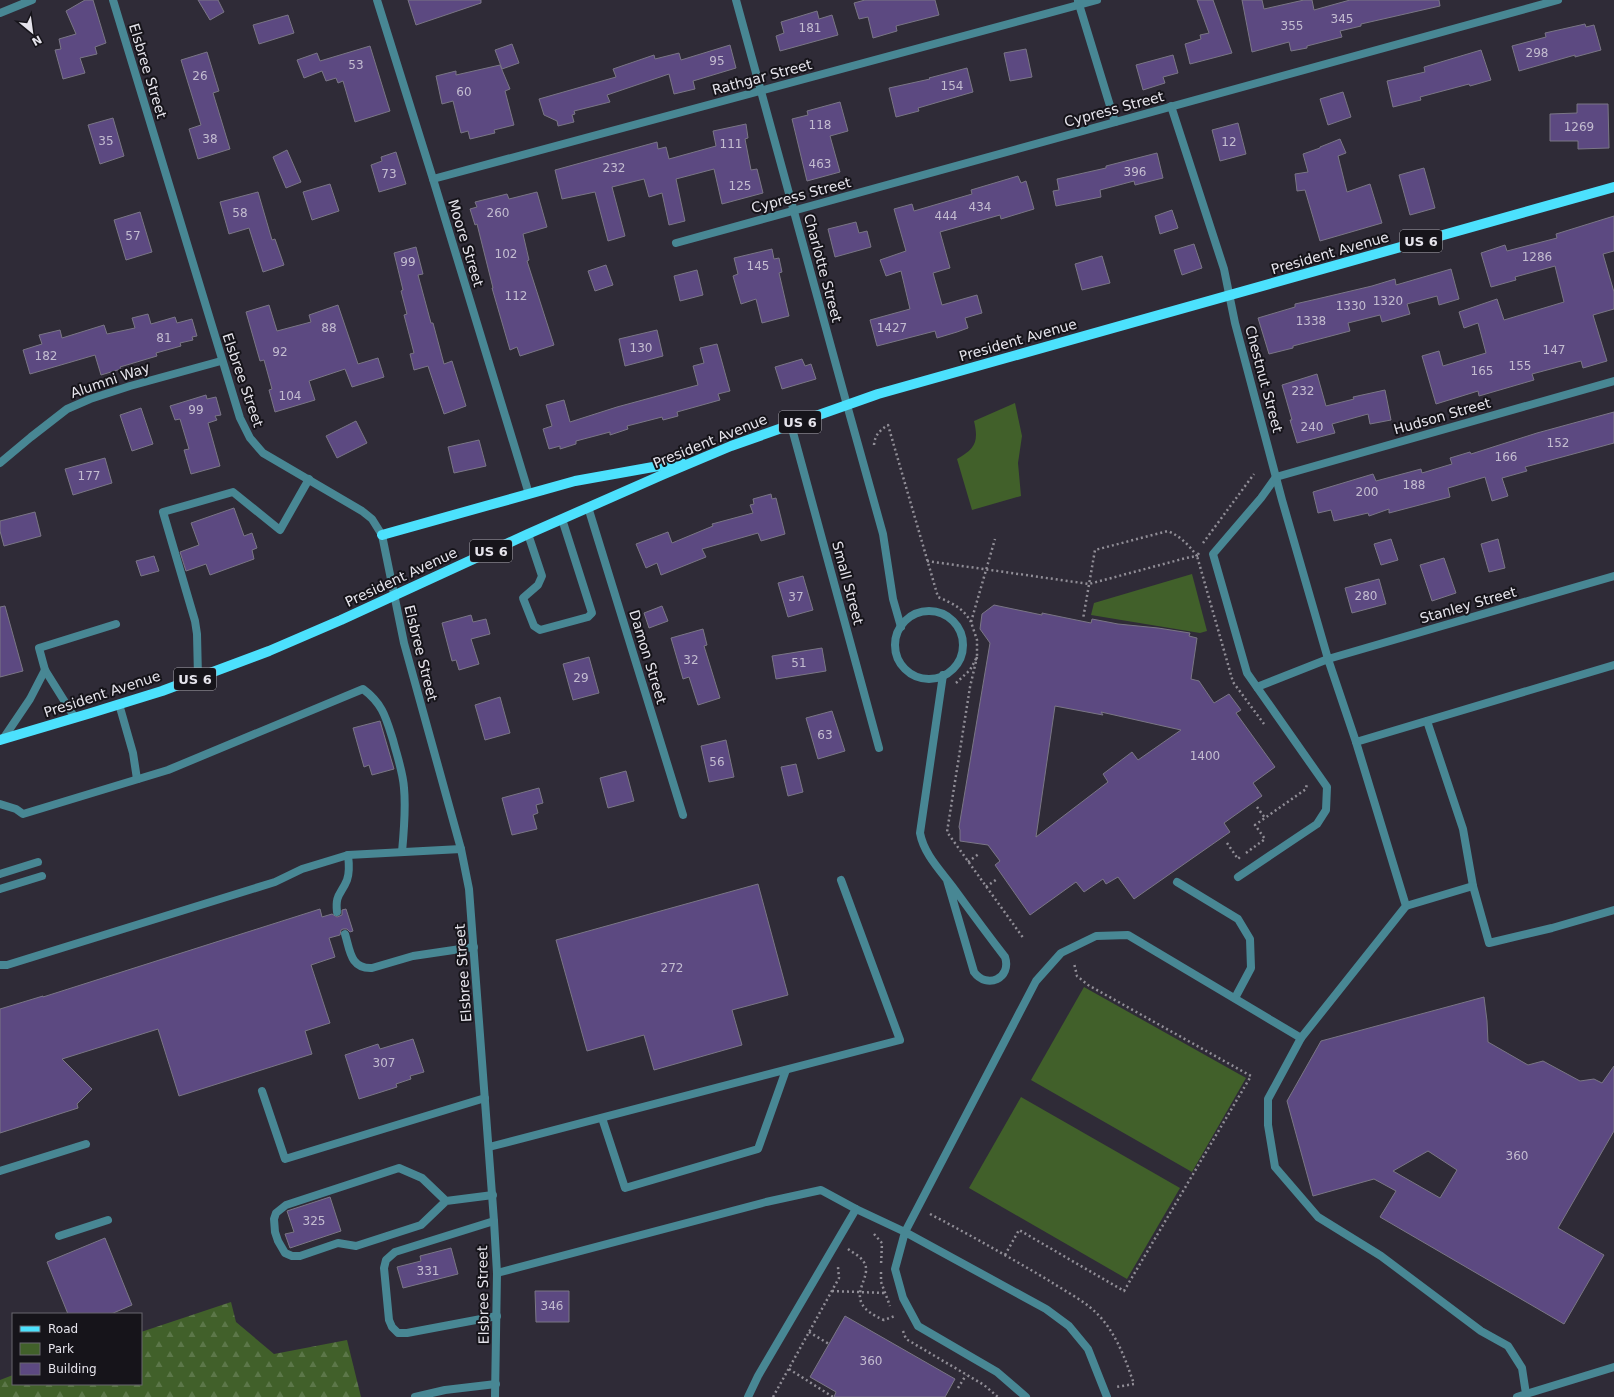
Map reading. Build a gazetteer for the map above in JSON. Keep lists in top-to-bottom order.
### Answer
{
  "streets": {
    "main road": ["US 6", "President Avenue"],
    "street": [
      "Elsbree Street",
      "Rathgar Street",
      "Cypress Street",
      "Moore Street",
      "Charlotte Street",
      "Chestnut Street",
      "Alumni Way",
      "Hudson Street",
      "Small Street",
      "Stanley Street",
      "Damon Street"
    ]
  },
  "crossings": [
    ["Elsbree Street", "President Avenue"],
    ["Elsbree Street", "Alumni Way"],
    ["Rathgar Street", "Moore Street"],
    ["Rathgar Street", "Charlotte Street"],
    ["Cypress Street", "Charlotte Street"],
    ["Cypress Street", "Chestnut Street"],
    ["President Avenue", "Charlotte Street"],
    ["President Avenue", "Chestnut Street"],
    ["President Avenue", "Small Street"],
    ["President Avenue", "Damon Street"],
    ["Chestnut Street", "Hudson Street"],
    ["Chestnut Street", "Stanley Street"]
  ],
  "house_numbers": [
    "345",
    "355",
    "181",
    "298",
    "95",
    "53",
    "26",
    "154",
    "60",
    "118",
    "1269",
    "38",
    "35",
    "12",
    "111",
    "463",
    "232",
    "396",
    "73",
    "125",
    "434",
    "58",
    "260",
    "444",
    "57",
    "102",
    "1286",
    "99",
    "145",
    "112",
    "1320",
    "1330",
    "1338",
    "88",
    "1427",
    "81",
    "130",
    "147",
    "92",
    "182",
    "155",
    "165",
    "232",
    "104",
    "99",
    "240",
    "152",
    "166",
    "177",
    "188",
    "200",
    "280",
    "37",
    "32",
    "51",
    "29",
    "63",
    "1400",
    "56",
    "272",
    "307",
    "360",
    "325",
    "331",
    "346",
    "360"
  ],
  "legend": ["Road", "Park", "Building"],
  "north": "bottom right"
}
